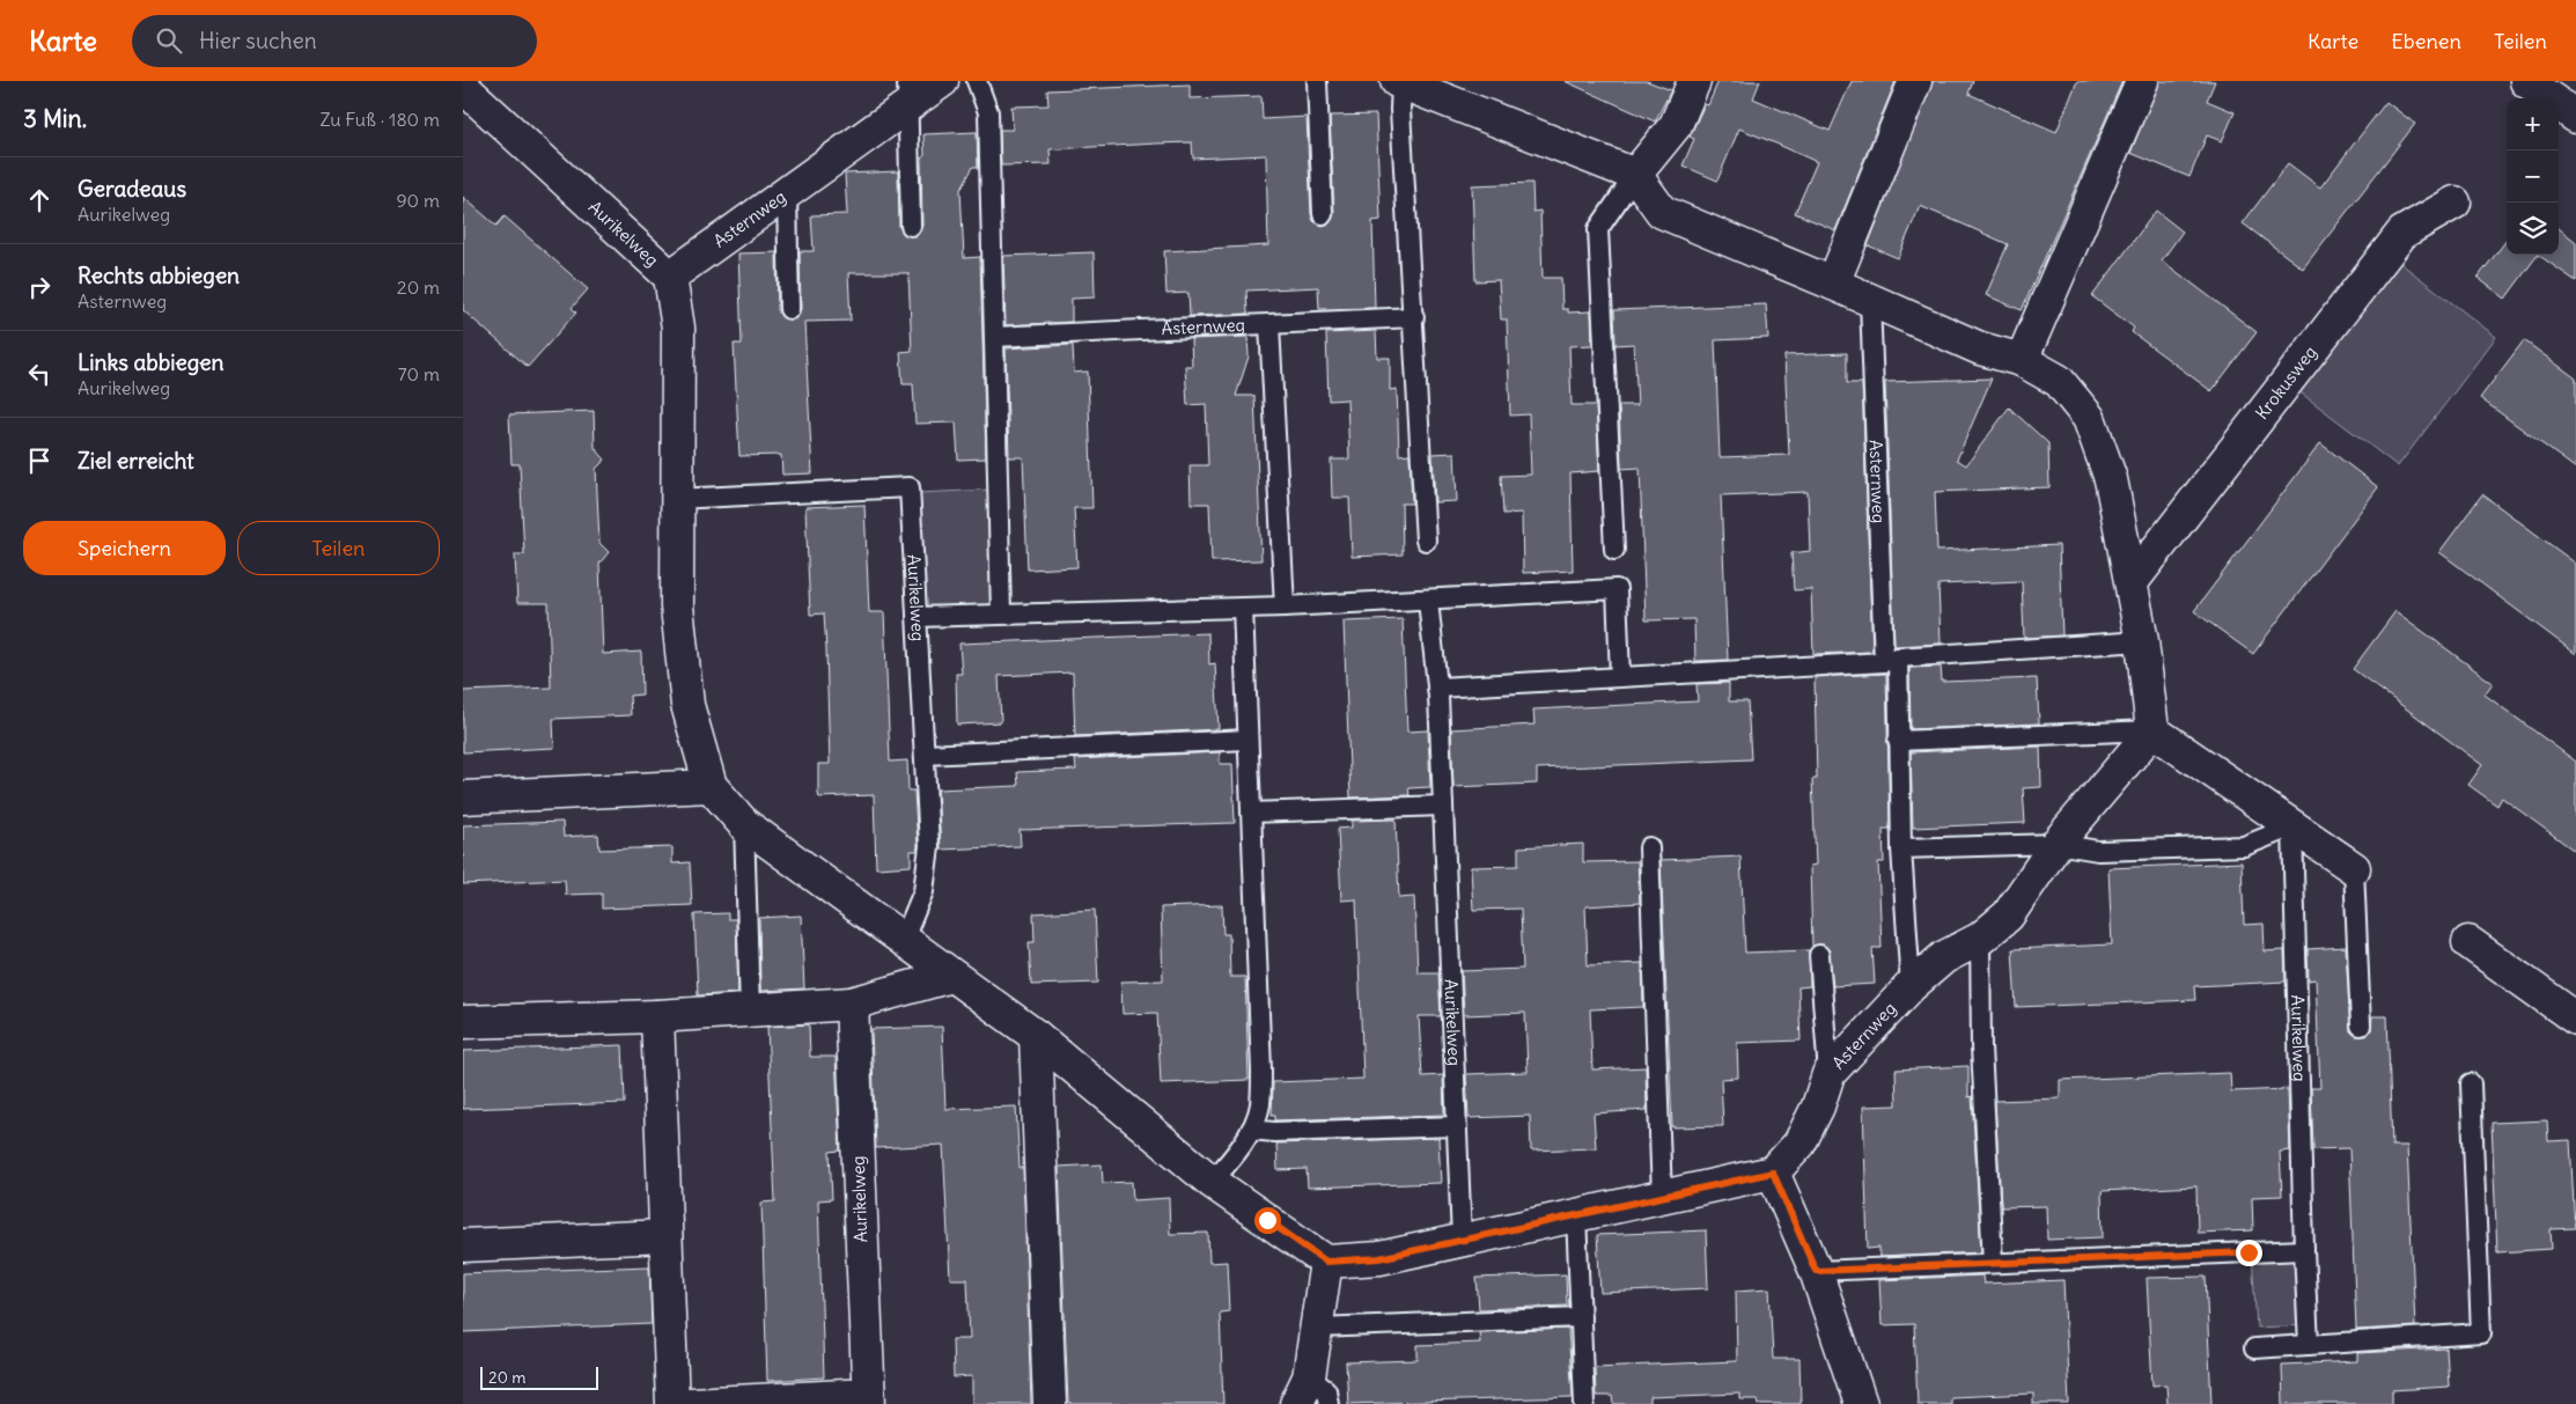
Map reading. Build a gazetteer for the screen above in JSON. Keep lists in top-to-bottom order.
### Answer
{
  "streets": {
    "street": ["Asternweg", "Aurikelweg", "Krokusweg"]
  },
  "crossings": [
    ["Asternweg", "Aurikelweg"]
  ],
  "scale_bar": "20 m",
  "page": {
    "header": "Karte",
    "search": "Hier suchen",
    "nav": ["Karte", "Ebenen", "Teilen"],
    "heading": ["3 Min.", "Zu Fuß · 180 m"],
    "map_buttons": ["+", "−"],
    "list": [
      ["Geradeaus", "Aurikelweg", "90 m"],
      ["Rechts abbiegen", "Asternweg", "20 m"],
      ["Links abbiegen", "Aurikelweg", "70 m"],
      "Ziel erreicht"
    ],
    "buttons": ["Speichern", "Teilen"],
    "scale": "20 m"
  }
}
